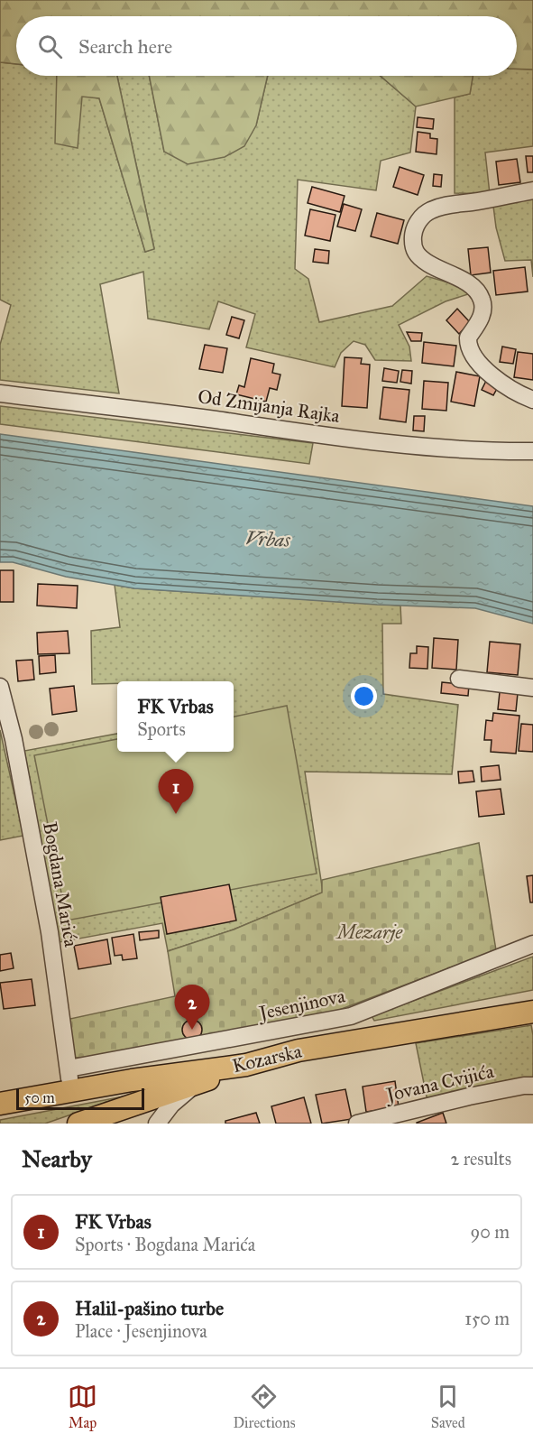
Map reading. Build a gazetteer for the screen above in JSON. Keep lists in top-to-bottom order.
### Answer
{
  "streets": {
    "main road": ["Kozarska"],
    "street": [
      "Od Zmijanja Rajka",
      "Bogdana Marića",
      "Jesenjinova",
      "Jovana Cvijića"
    ]
  },
  "crossings": [
    ["Bogdana Marića", "Jesenjinova"],
    ["Bogdana Marića", "Kozarska"]
  ],
  "water": ["Vrbas"],
  "parks": ["Mezarje"],
  "scale_bar": "50 m",
  "page": {
    "search": "Search here",
    "popup": ["FK Vrbas", "Sports"],
    "pins": ["1", "2"],
    "scale": "50 m",
    "heading": ["Nearby", "2 results"],
    "list": [
      {
        "mark": "1",
        "name": "FK Vrbas",
        "note": "Sports · Bogdana Marića",
        "value": "90 m"
      },
      {
        "mark": "2",
        "name": "Halil-pašino turbe",
        "note": "Place · Jesenjinova",
        "value": "150 m"
      }
    ],
    "nav": ["Map", "Directions", "Saved"]
  }
}
